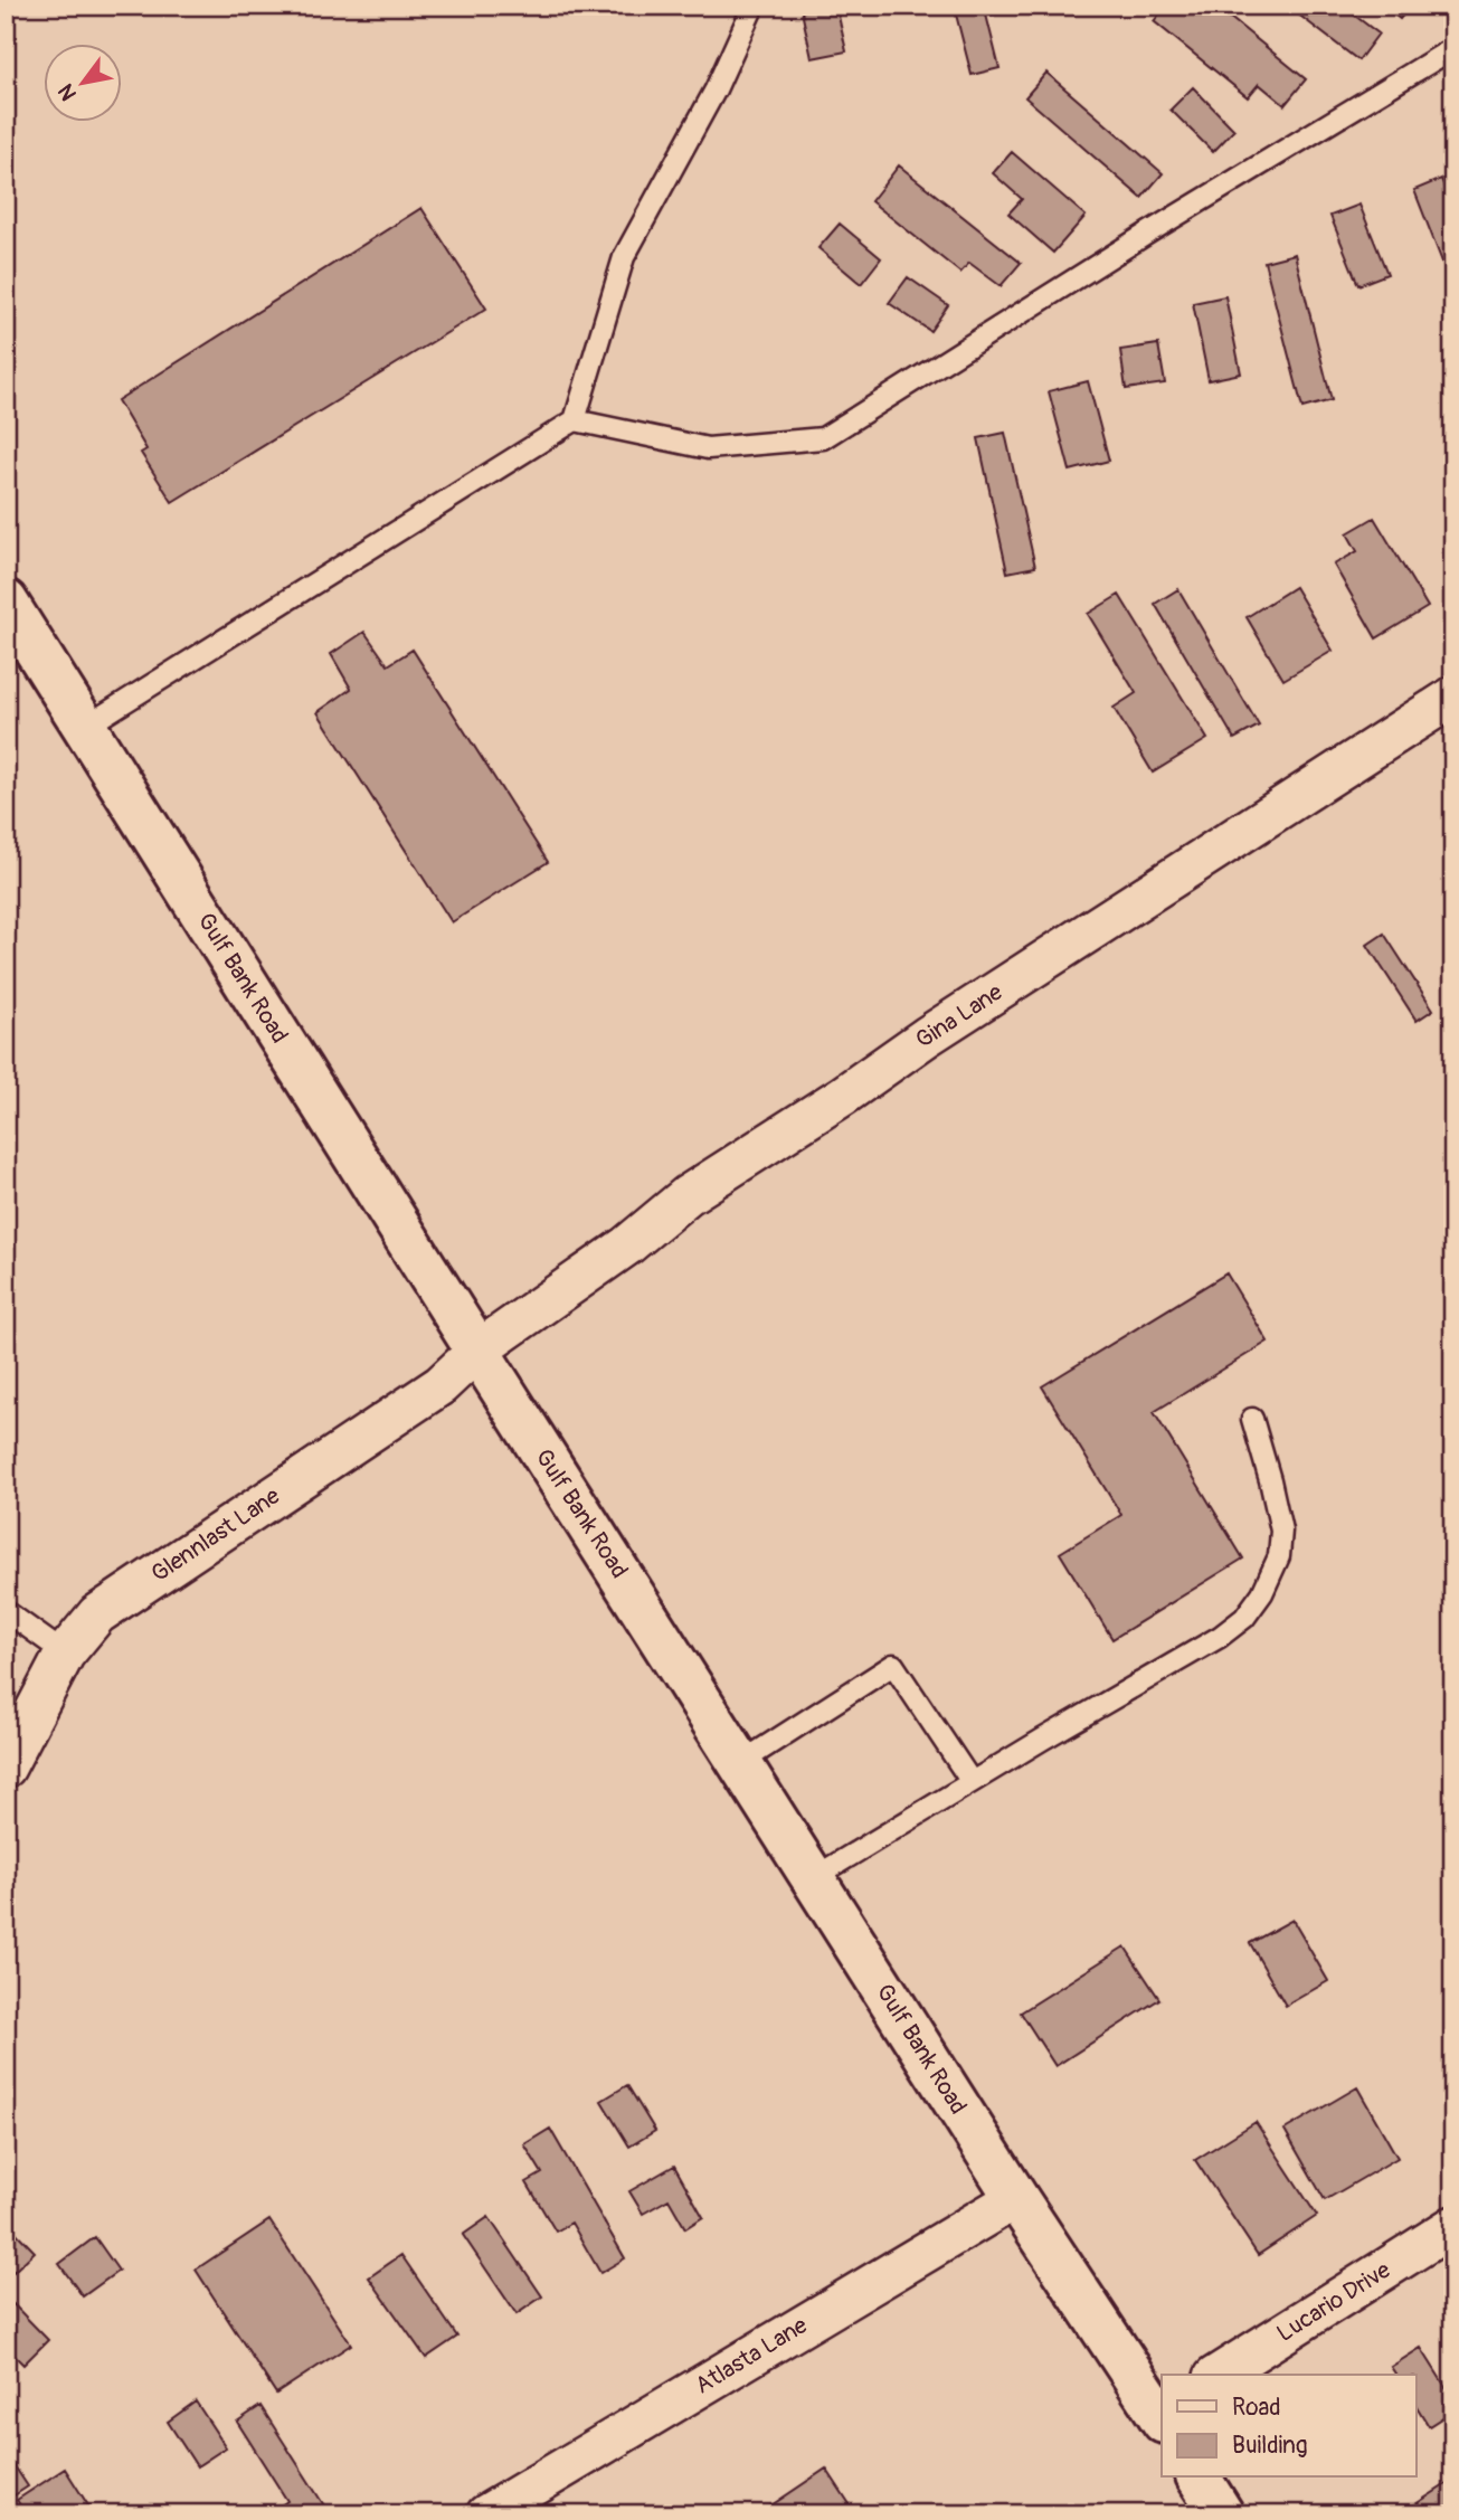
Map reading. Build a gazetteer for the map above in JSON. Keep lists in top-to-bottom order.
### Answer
{
  "streets": {
    "main road": ["Gulf Bank Road"],
    "street": [
      "Gina Lane",
      "Glennlast Lane",
      "Lucario Drive",
      "Atlasta Lane"
    ]
  },
  "crossings": [
    ["Gulf Bank Road", "Gina Lane"],
    ["Gulf Bank Road", "Glennlast Lane"],
    ["Gulf Bank Road", "Atlasta Lane"],
    ["Gina Lane", "Glennlast Lane"]
  ],
  "legend": ["Road", "Building"],
  "north": "bottom left"
}
